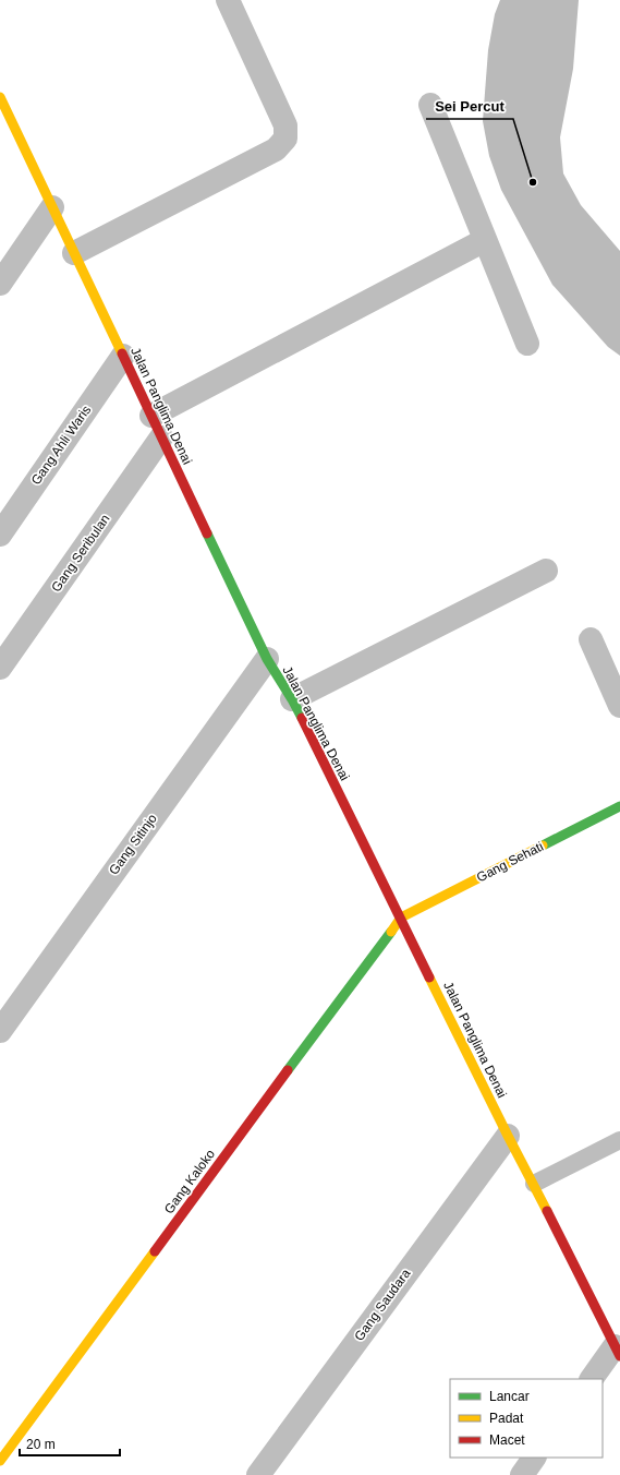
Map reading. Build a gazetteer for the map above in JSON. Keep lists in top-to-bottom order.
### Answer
{
  "streets": {
    "main road": ["Jalan Panglima Denai", "Gang Sehati", "Gang Kaloko"],
    "street": [
      "Gang Ahli Waris",
      "Gang Seribulan",
      "Gang Sitinjo",
      "Gang Saudara"
    ]
  },
  "crossings": [
    ["Jalan Panglima Denai", "Gang Ahli Waris"],
    ["Jalan Panglima Denai", "Gang Seribulan"],
    ["Jalan Panglima Denai", "Gang Sitinjo"],
    ["Jalan Panglima Denai", "Gang Sehati"],
    ["Jalan Panglima Denai", "Gang Kaloko"],
    ["Jalan Panglima Denai", "Gang Saudara"],
    ["Gang Sehati", "Gang Kaloko"]
  ],
  "places": ["Sei Percut"],
  "legend": ["Lancar", "Padat", "Macet"],
  "scale_bar": "20 m"
}
